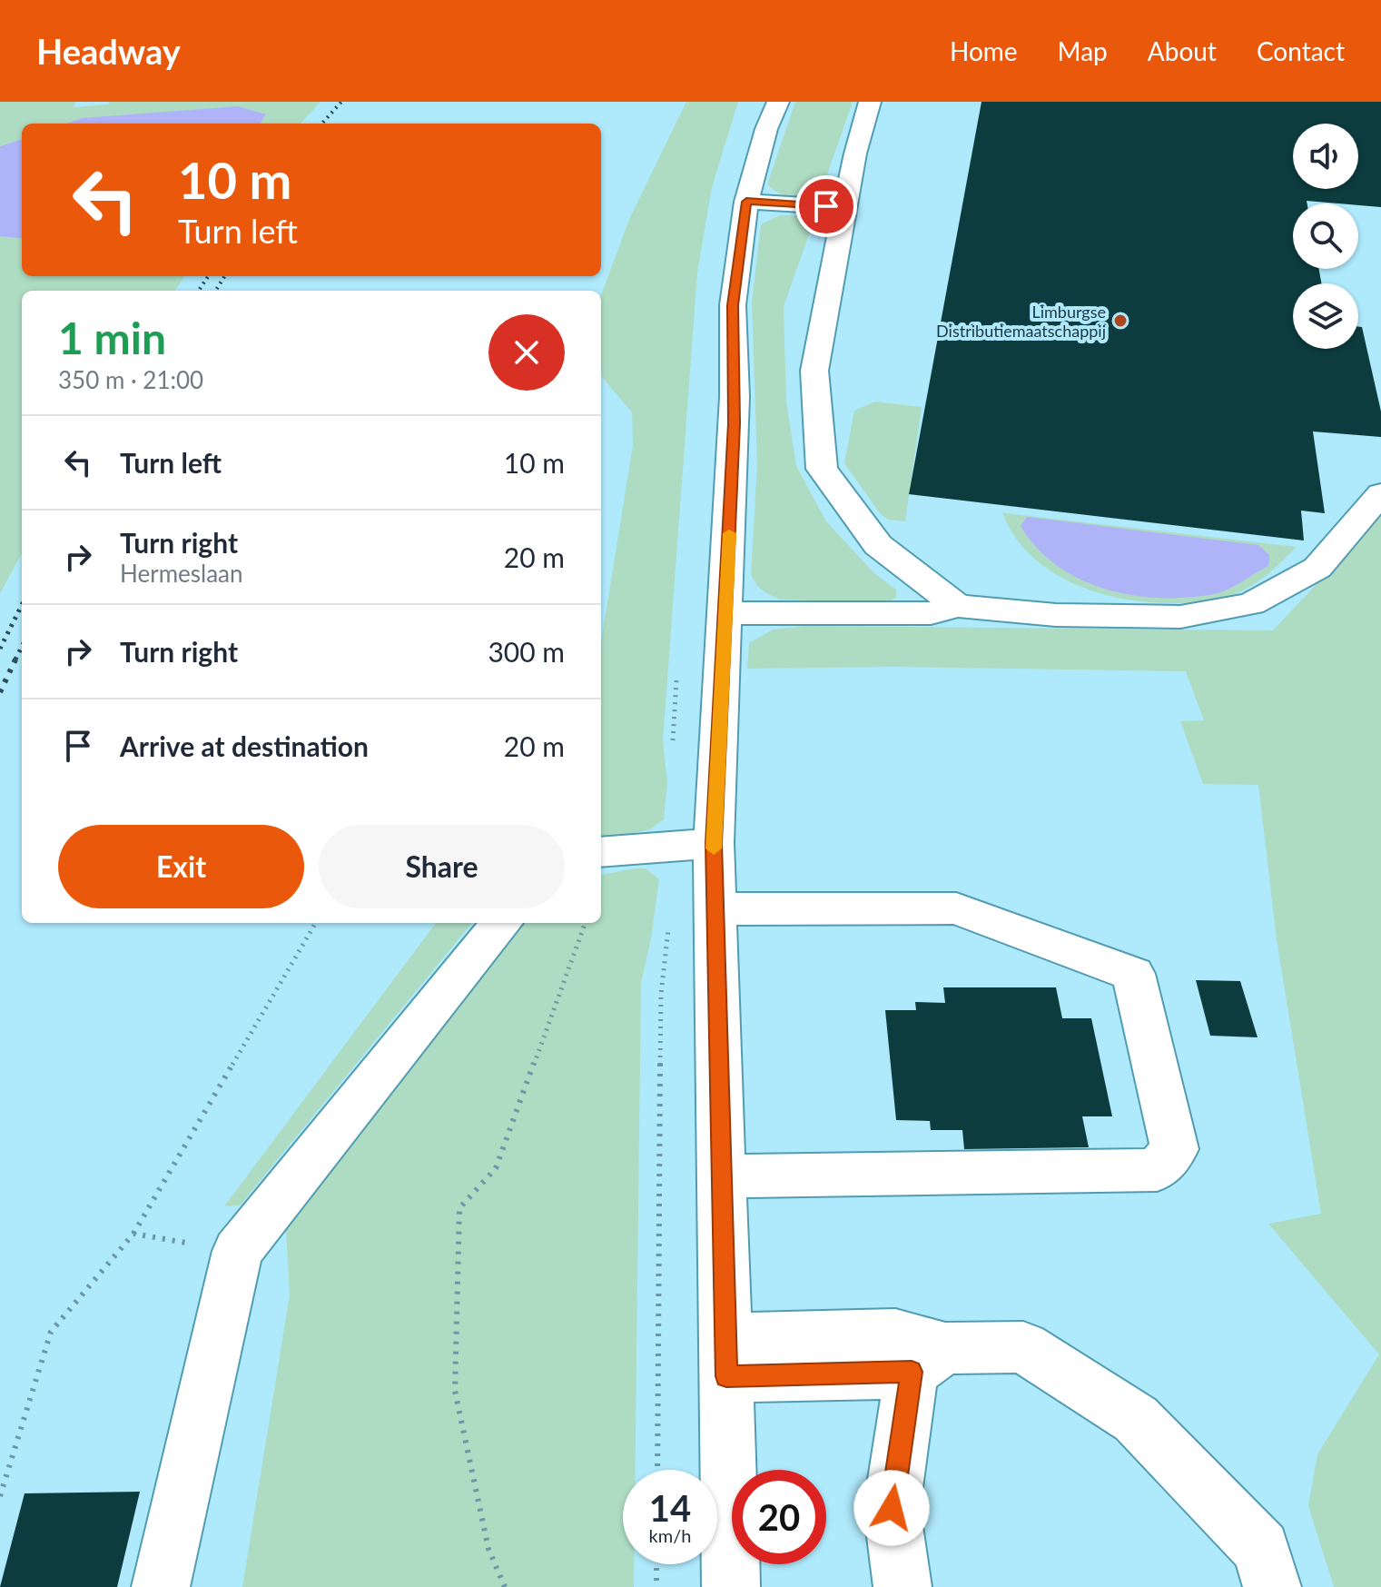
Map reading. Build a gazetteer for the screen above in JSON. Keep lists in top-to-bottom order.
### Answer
{
  "places": ["Limburgse Distributiemaatschappij"],
  "page": {
    "header": "Headway",
    "nav": [
      "Home",
      "Map",
      "About",
      "Contact"
    ],
    "turn": ["10 m", "Turn left"],
    "heading": ["1 min", "350 m · 21:00"],
    "list": [
      {
        "name": "Turn left",
        "value": "10 m"
      },
      {
        "name": "Turn right",
        "note": "Hermeslaan",
        "value": "20 m"
      },
      {
        "name": "Turn right",
        "value": "300 m"
      },
      {
        "name": "Arrive at destination",
        "value": "20 m"
      }
    ],
    "buttons": ["Exit", "Share"],
    "speed": "14 km/h",
    "limit": "20"
  }
}
